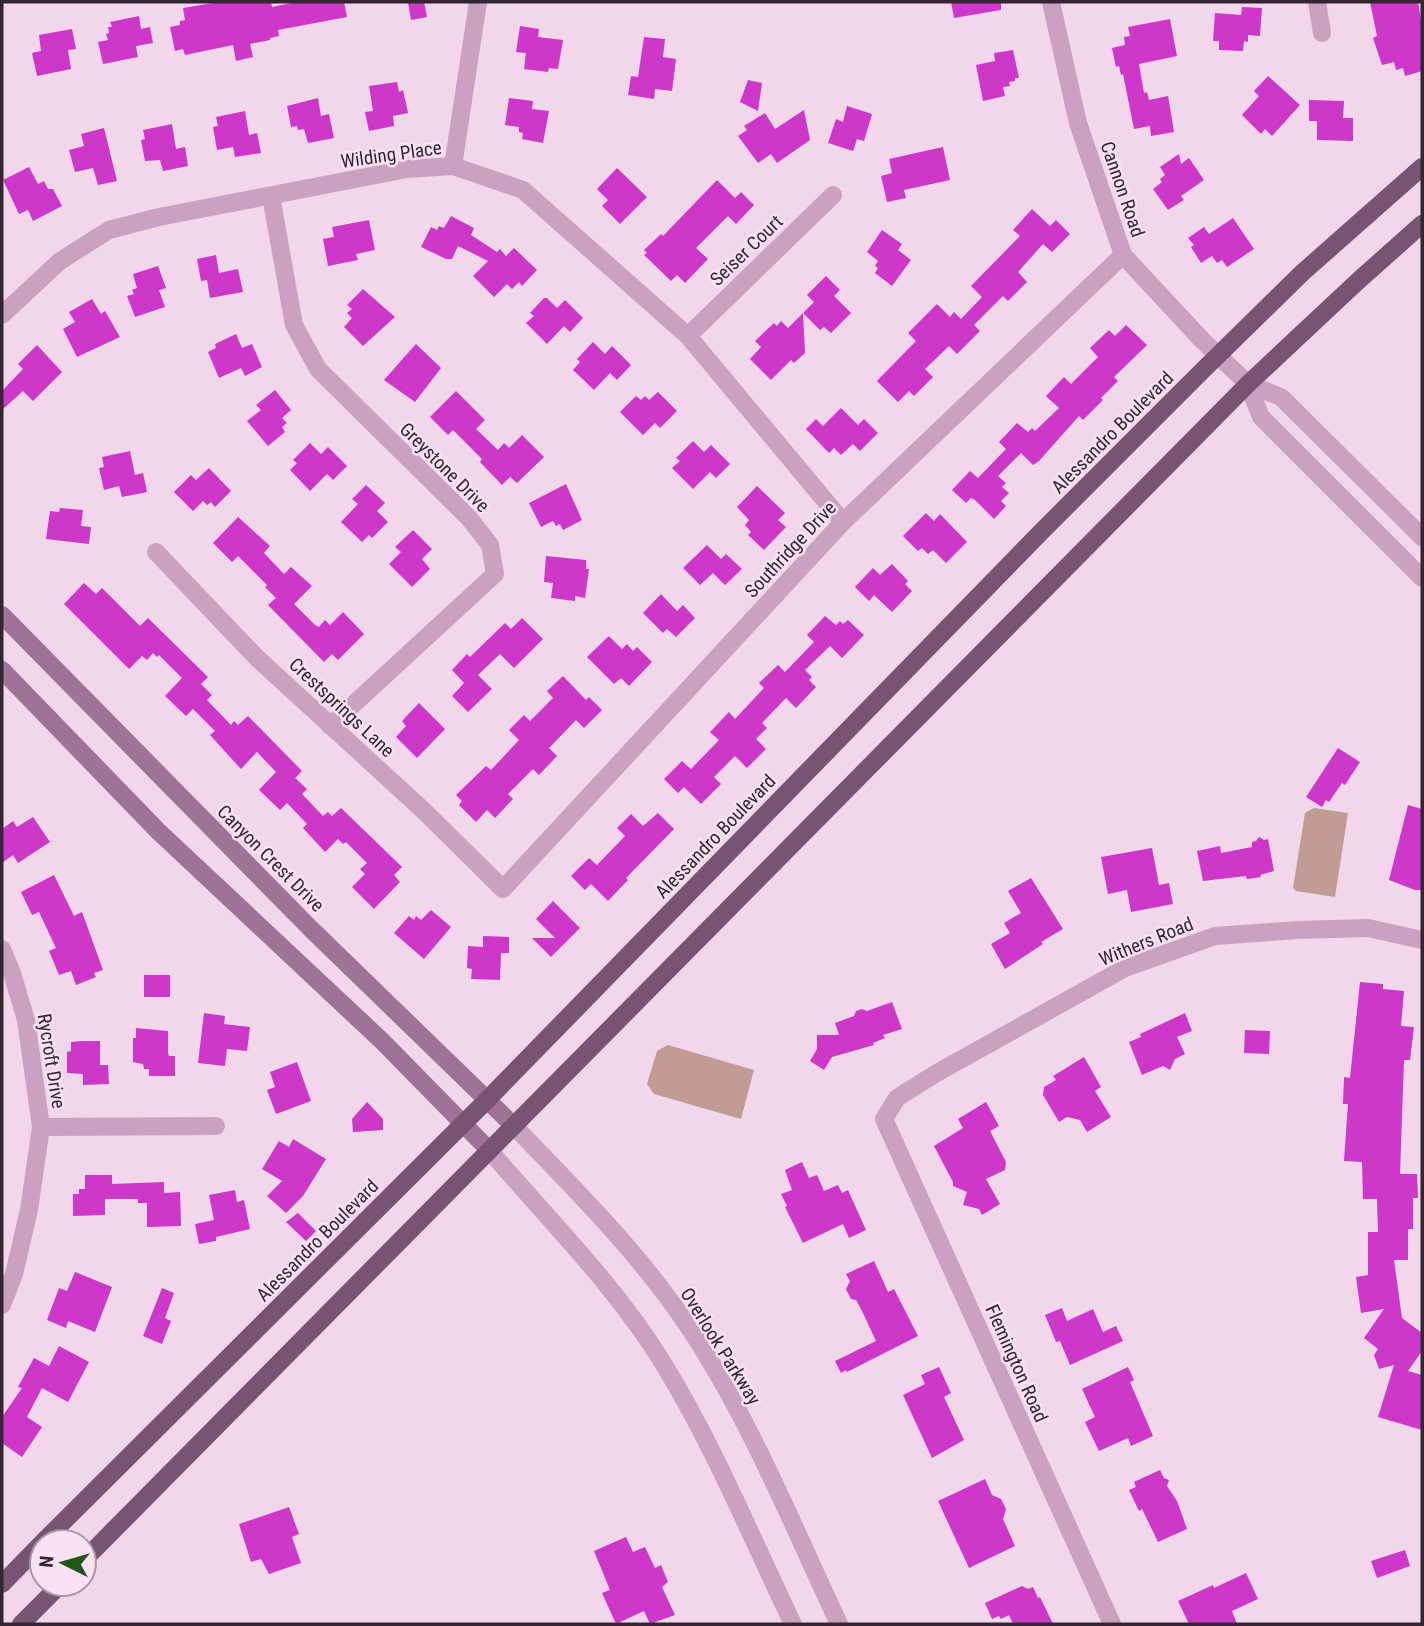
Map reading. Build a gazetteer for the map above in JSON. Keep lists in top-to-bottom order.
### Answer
{
  "streets": {
    "main road": ["Alessandro Boulevard", "Canyon Crest Drive"],
    "street": [
      "Wilding Place",
      "Cannon Road",
      "Seiser Court",
      "Greystone Drive",
      "Southridge Drive",
      "Crestsprings Lane",
      "Withers Road",
      "Rycroft Drive",
      "Overlook Parkway",
      "Flemington Road"
    ]
  },
  "crossings": [
    ["Wilding Place", "Seiser Court"],
    ["Wilding Place", "Greystone Drive"],
    ["Wilding Place", "Southridge Drive"],
    ["Cannon Road", "Alessandro Boulevard"],
    ["Cannon Road", "Southridge Drive"],
    ["Alessandro Boulevard", "Canyon Crest Drive"],
    ["Greystone Drive", "Crestsprings Lane"],
    ["Southridge Drive", "Crestsprings Lane"],
    ["Canyon Crest Drive", "Overlook Parkway"],
    ["Withers Road", "Flemington Road"]
  ],
  "north": "left"
}
